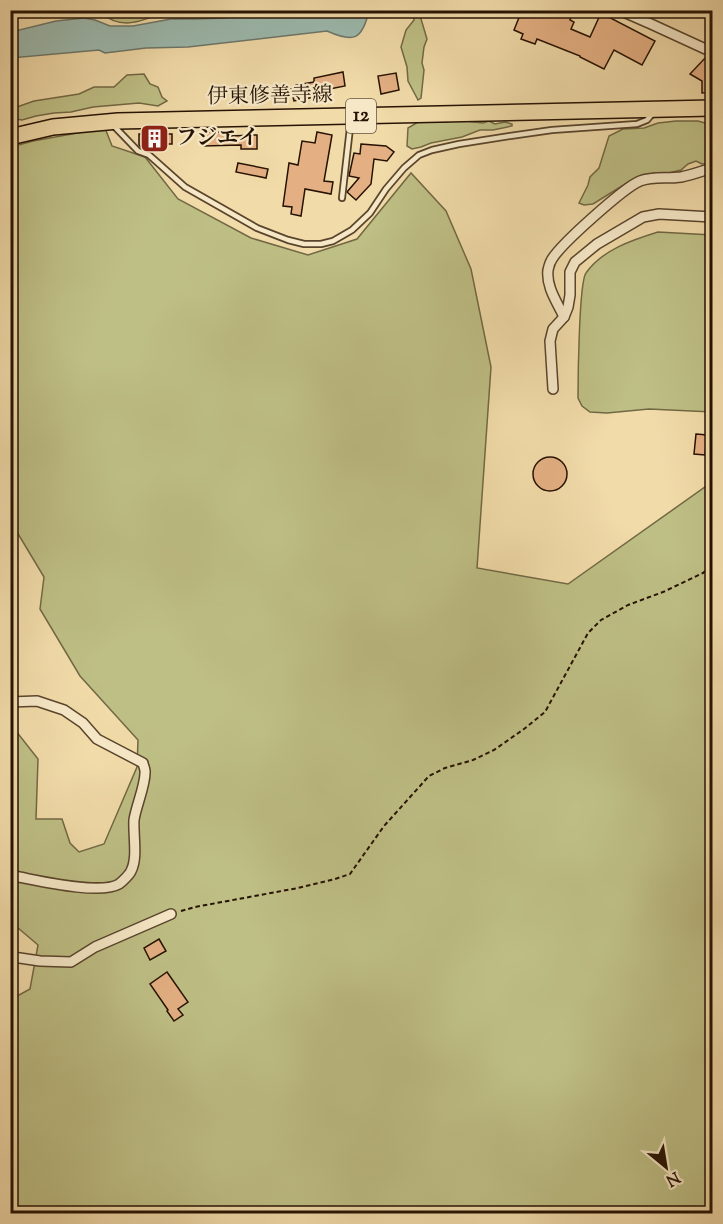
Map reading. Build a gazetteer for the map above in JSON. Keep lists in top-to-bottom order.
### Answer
{
  "streets": {
    "main road": ["伊東修善寺線", "12"]
  },
  "places": {
    "building": ["フジエイ"]
  },
  "north": "bottom right"
}
